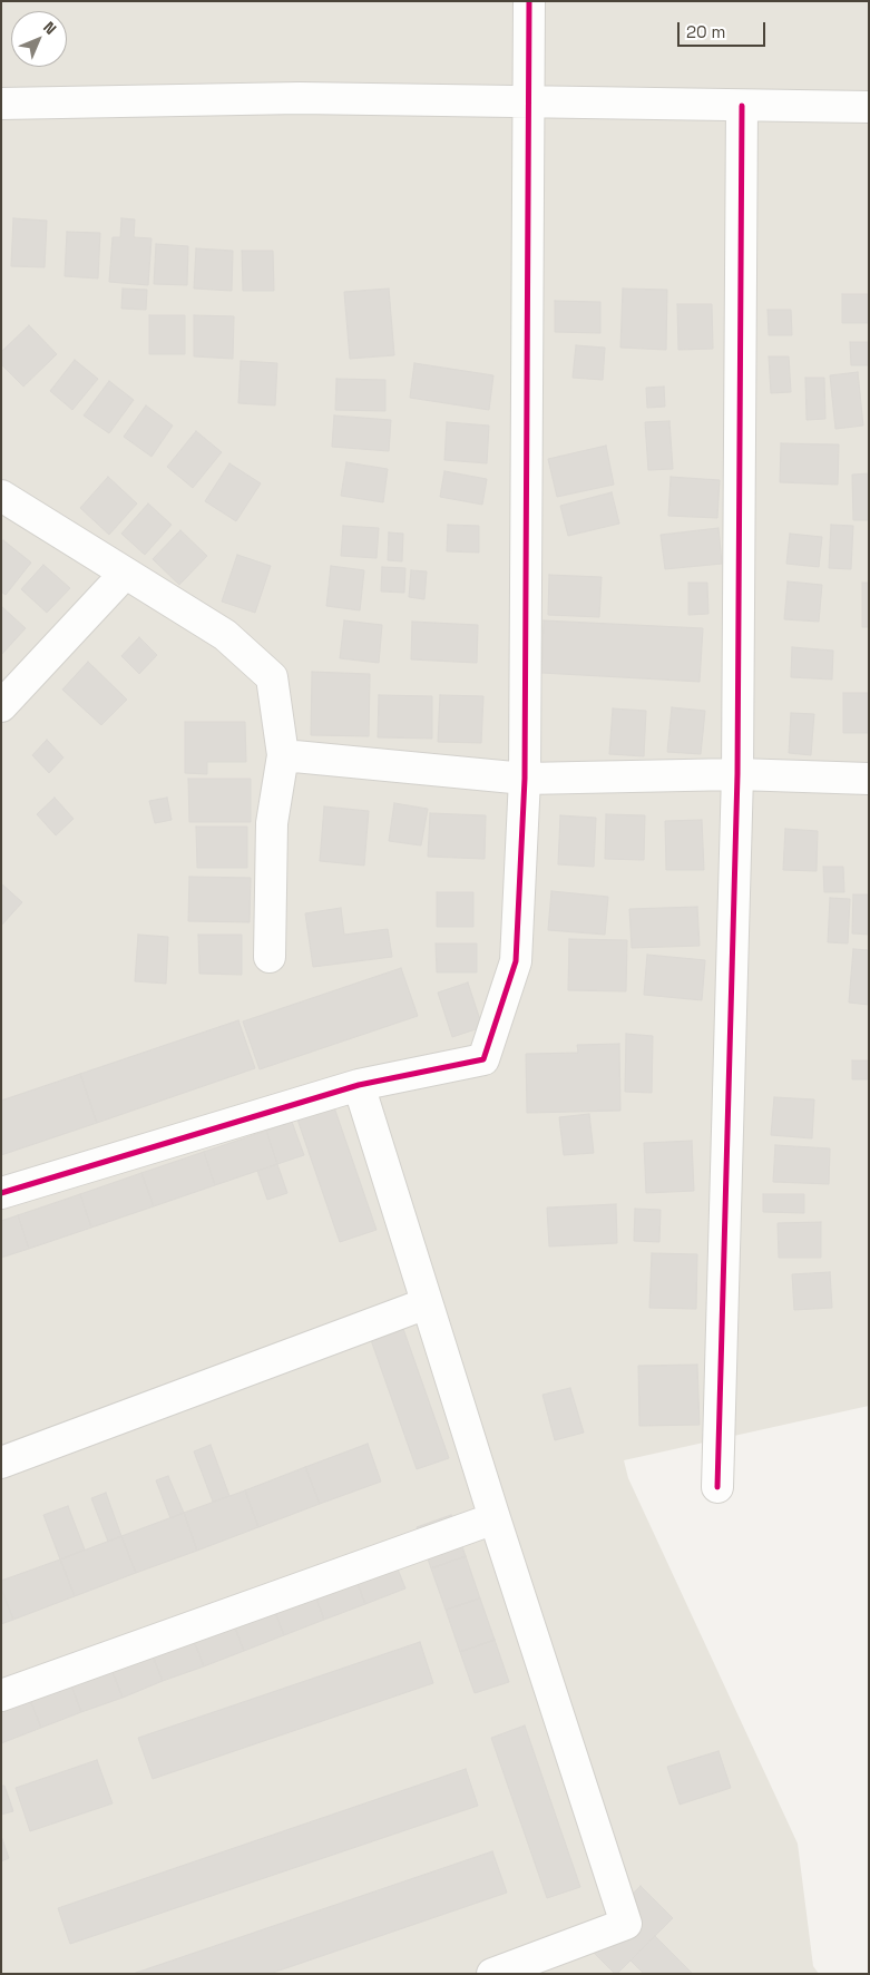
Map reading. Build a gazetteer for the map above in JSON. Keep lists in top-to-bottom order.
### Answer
{
  "scale_bar": "20 m",
  "north": "top right"
}
